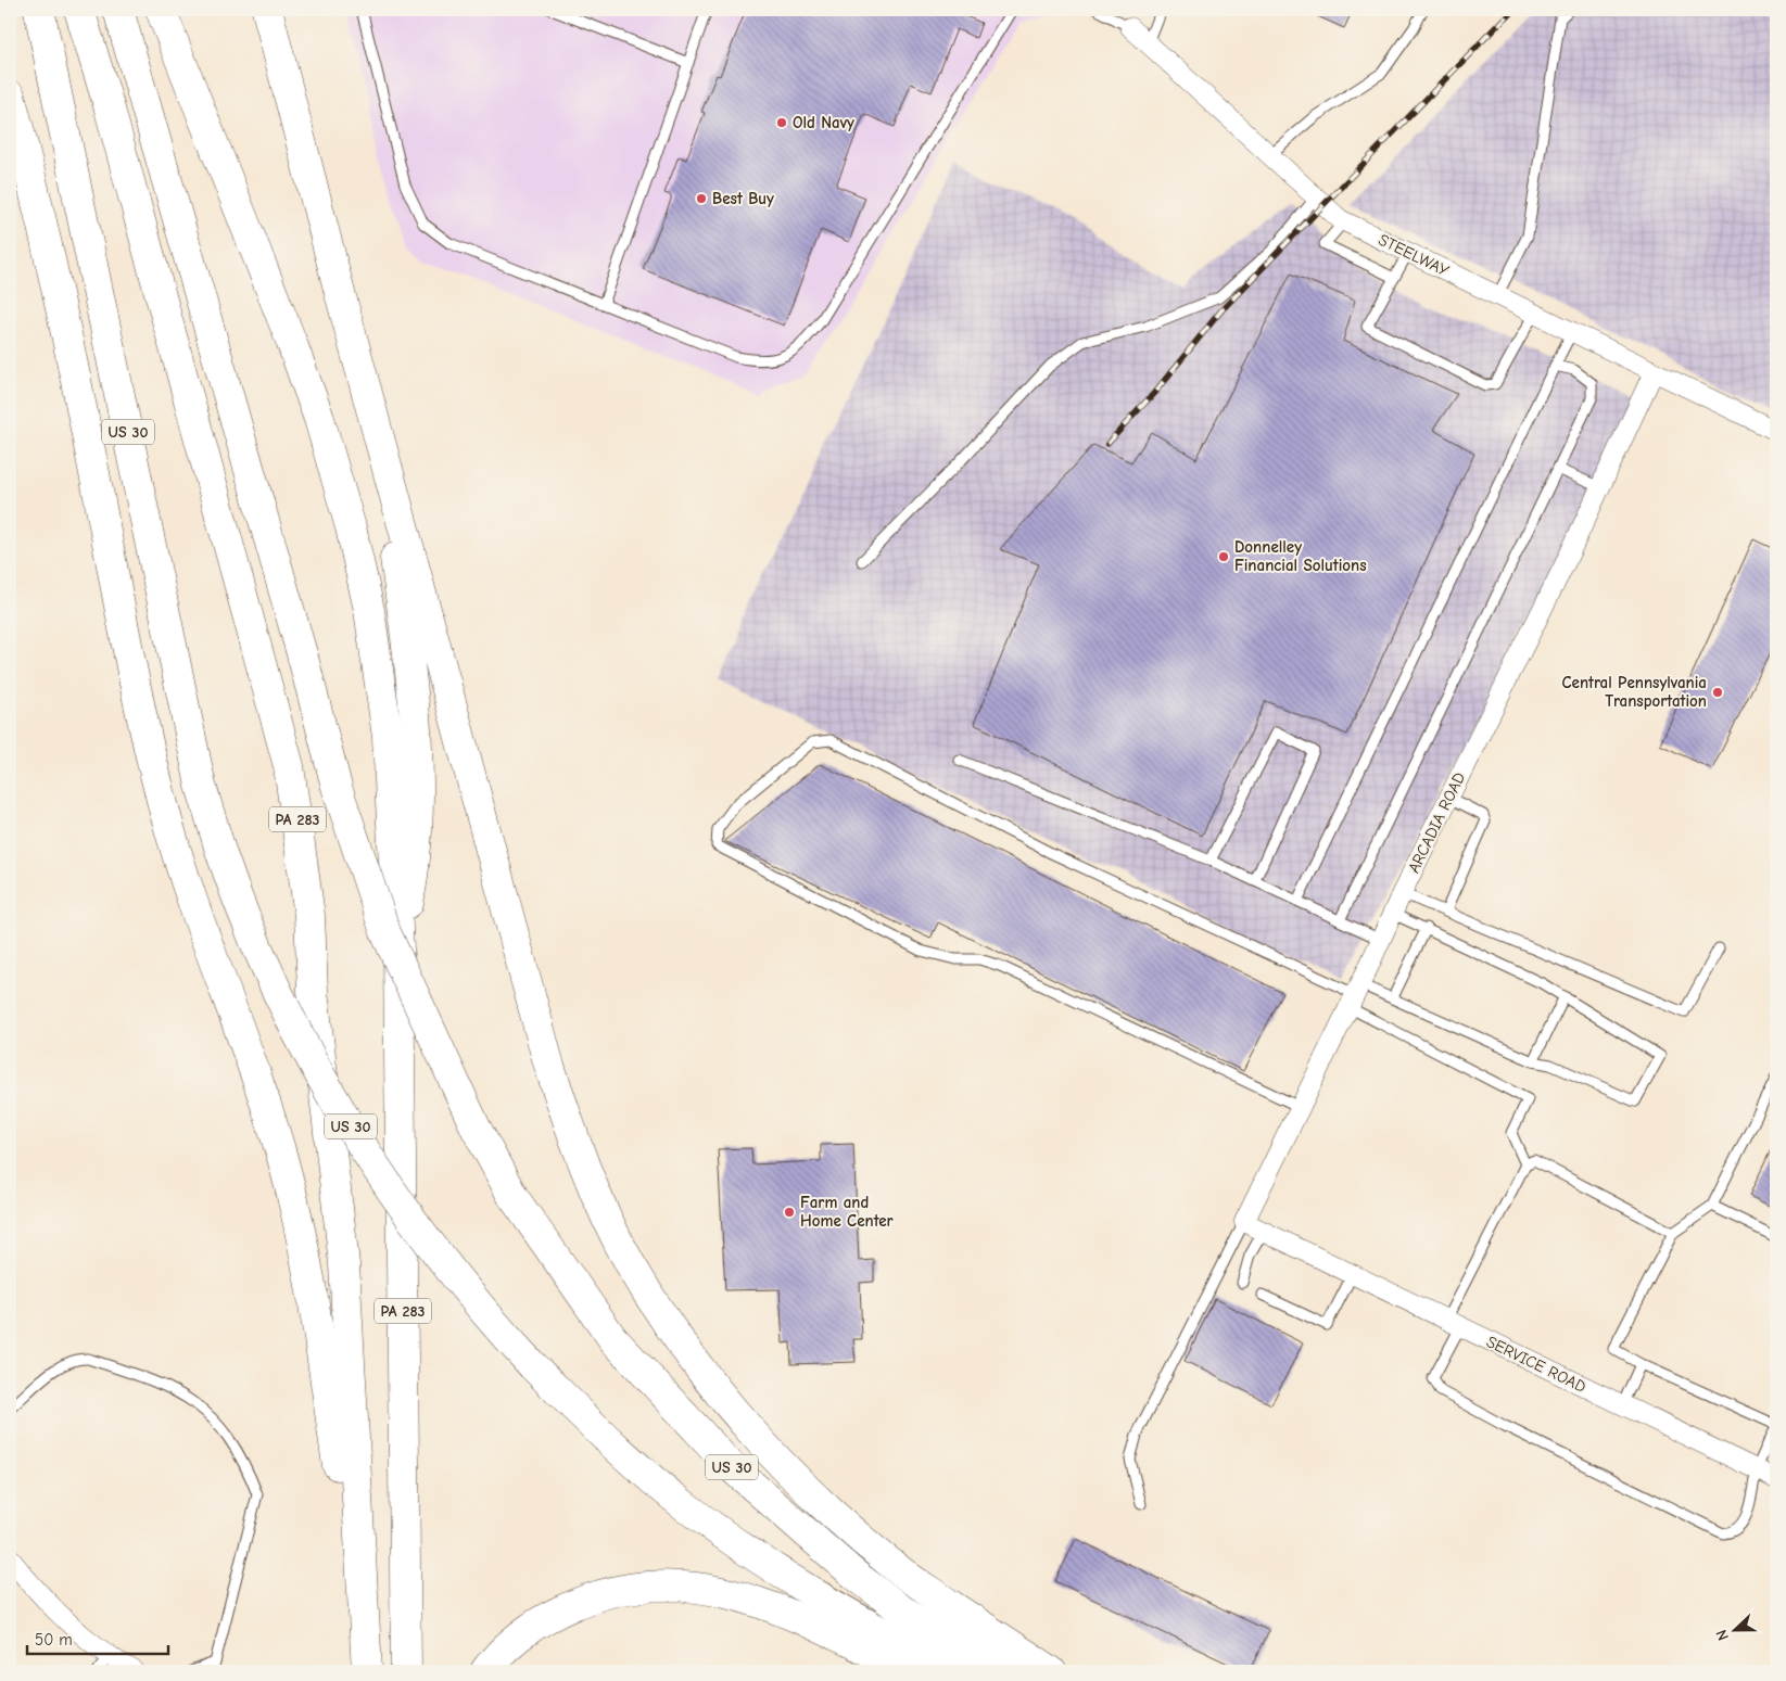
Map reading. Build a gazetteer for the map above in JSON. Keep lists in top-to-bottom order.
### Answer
{
  "streets": {
    "highway": ["US 30", "PA 283"],
    "street": ["STEELWAY", "ARCADIA ROAD", "SERVICE ROAD"]
  },
  "crossings": [
    ["STEELWAY", "ARCADIA ROAD"]
  ],
  "places": [
    "Old Navy",
    "Best Buy",
    "Donnelley Financial Solutions",
    "Central Pennsylvania Transportation",
    "Farm and Home Center"
  ],
  "scale_bar": "50 m",
  "north": "left"
}
